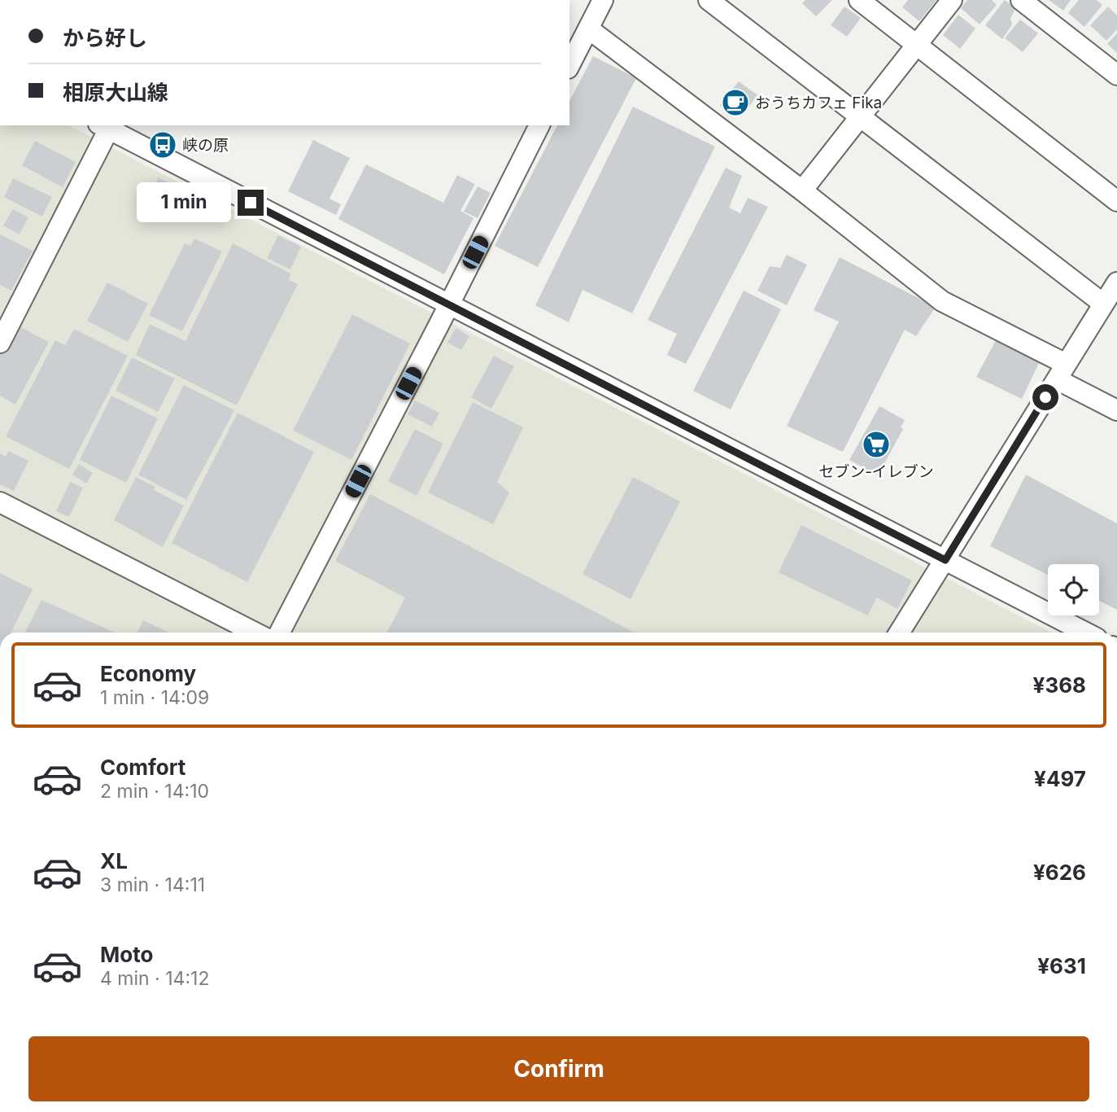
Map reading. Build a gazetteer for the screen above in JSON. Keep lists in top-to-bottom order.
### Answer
{
  "places": {
    "cafe": ["おうちカフェ Fika"],
    "bus stop": ["峡の原"],
    "supermarket": ["セブン-イレブン"]
  },
  "page": {
    "banner": ["から好し", "相原大山線"],
    "bubble": "1 min",
    "list": [
      {
        "name": "Economy",
        "note": "1 min · 14:09",
        "value": "¥368"
      },
      {
        "name": "Comfort",
        "note": "2 min · 14:10",
        "value": "¥497"
      },
      {
        "name": "XL",
        "note": "3 min · 14:11",
        "value": "¥626"
      },
      {
        "name": "Moto",
        "note": "4 min · 14:12",
        "value": "¥631"
      }
    ],
    "buttons": "Confirm"
  }
}
